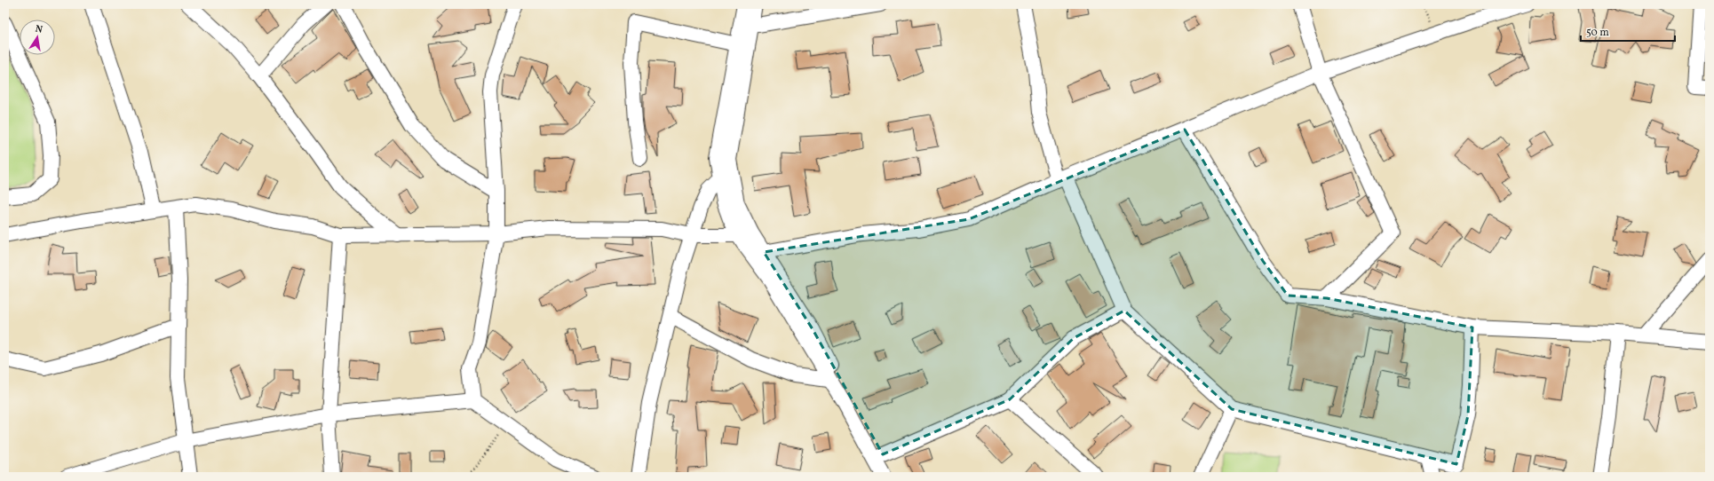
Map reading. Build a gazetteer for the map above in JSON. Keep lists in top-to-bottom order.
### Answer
{
  "scale_bar": "50 m",
  "north": "top"
}
